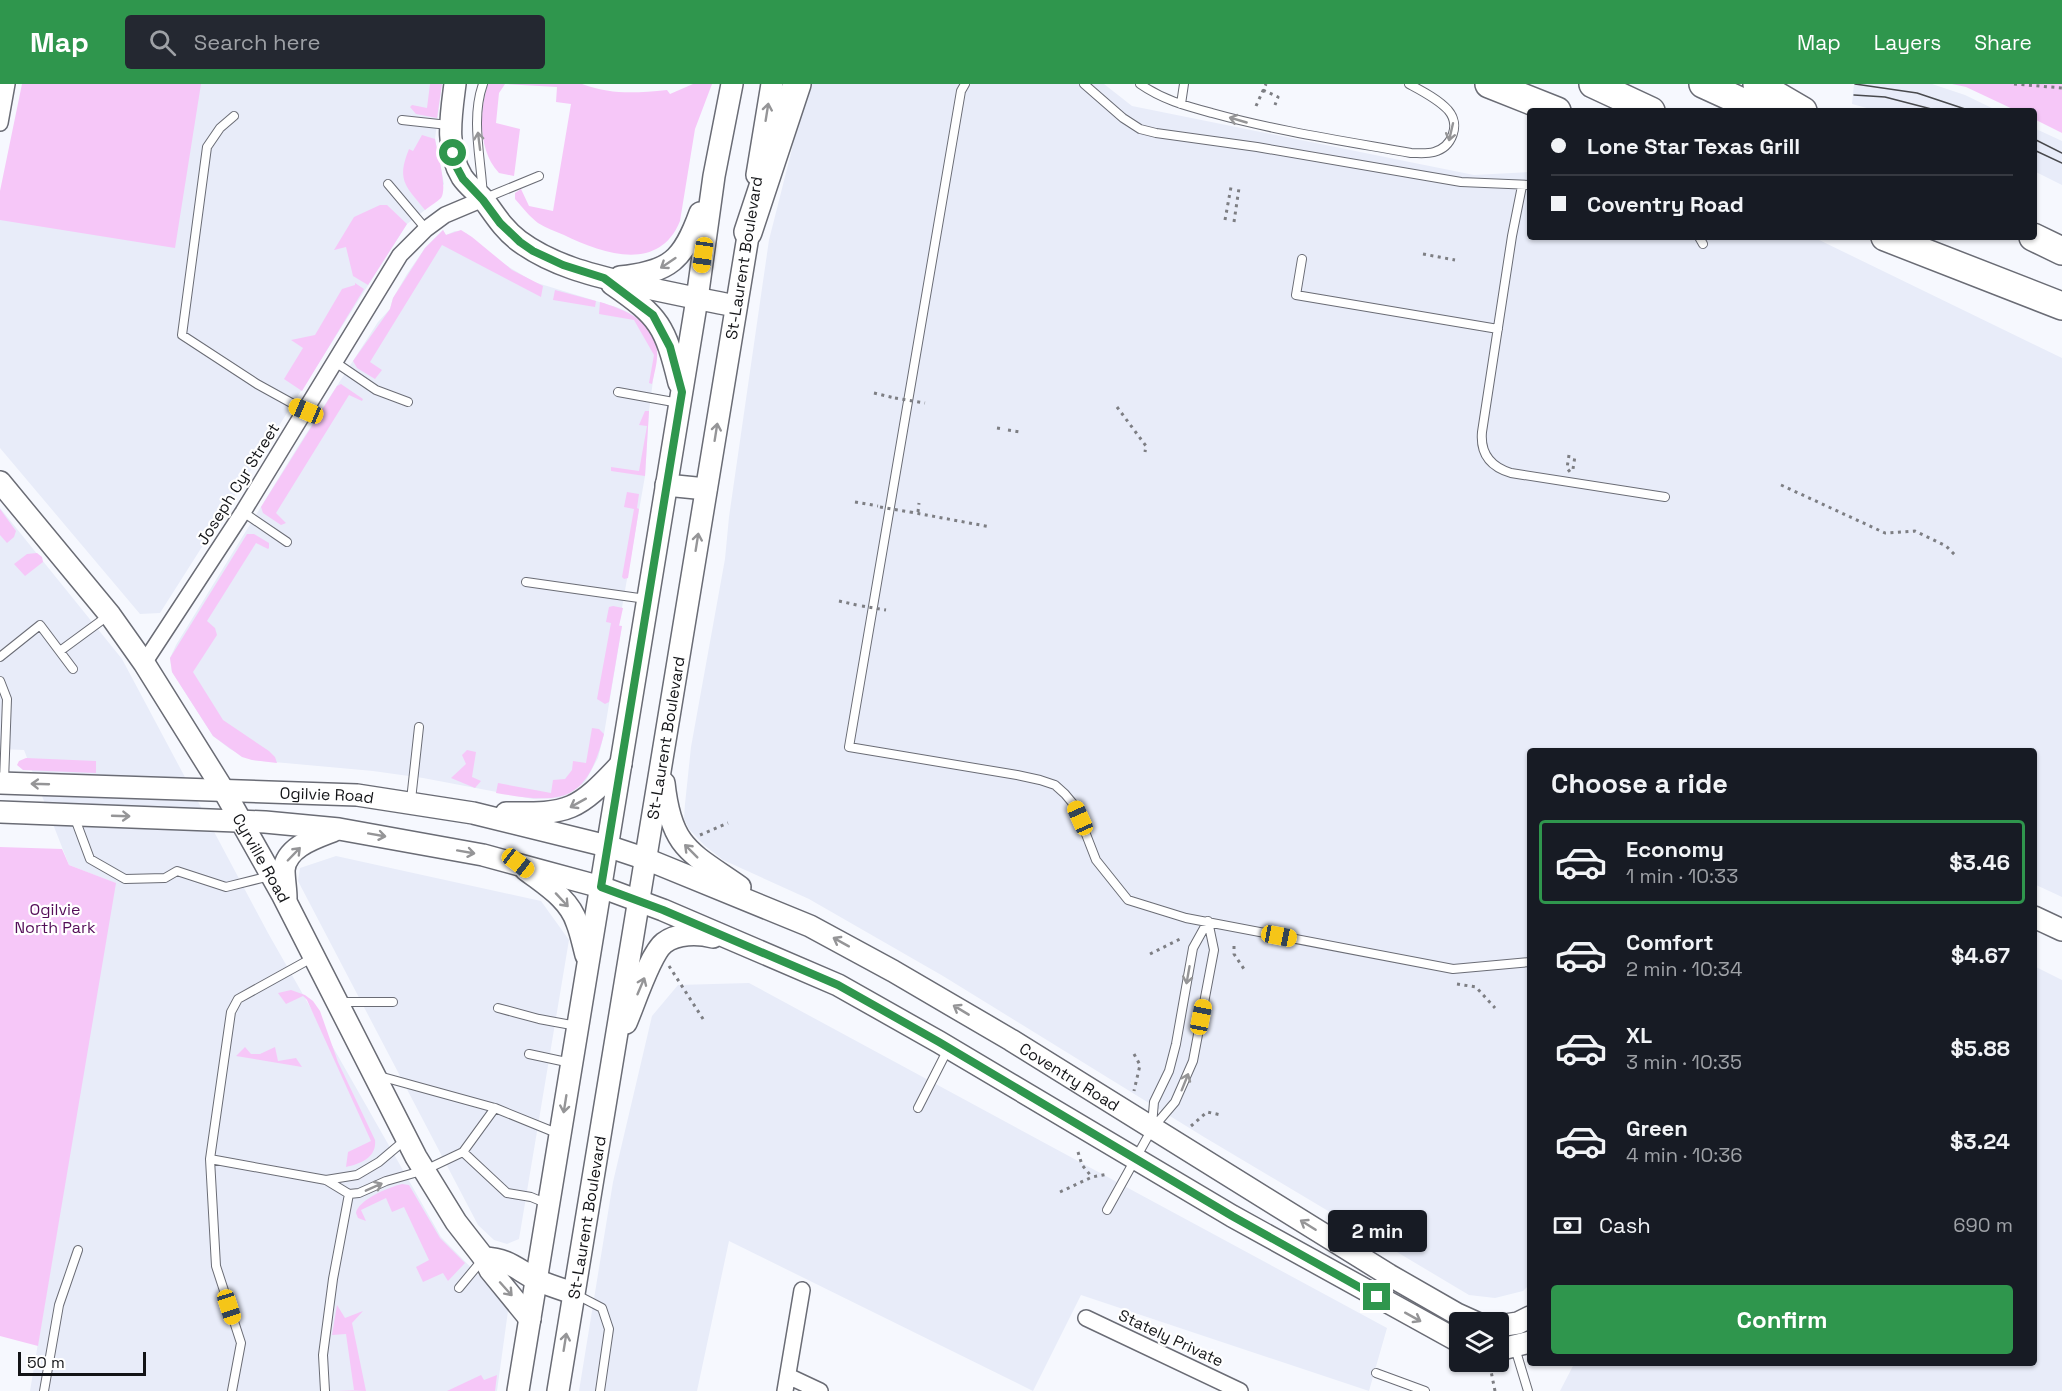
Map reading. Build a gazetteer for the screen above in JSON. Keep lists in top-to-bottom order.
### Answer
{
  "streets": {
    "main road": [
      "St-Laurent Boulevard",
      "Ogilvie Road",
      "Cyrville Road",
      "Coventry Road"
    ],
    "street": ["Joseph Cyr Street", "Stately Private"]
  },
  "crossings": [
    ["St-Laurent Boulevard", "Ogilvie Road"],
    ["St-Laurent Boulevard", "Coventry Road"],
    ["Joseph Cyr Street", "Cyrville Road"],
    ["Ogilvie Road", "Cyrville Road"],
    ["Ogilvie Road", "Coventry Road"]
  ],
  "parks": ["Ogilvie North Park"],
  "scale_bar": "50 m",
  "page": {
    "header": "Map",
    "search": "Search here",
    "nav": ["Map", "Layers", "Share"],
    "banner": ["Lone Star Texas Grill", "Coventry Road"],
    "heading": "Choose a ride",
    "list": [
      {
        "name": "Economy",
        "note": "1 min · 10:33",
        "value": "$3.46"
      },
      {
        "name": "Comfort",
        "note": "2 min · 10:34",
        "value": "$4.67"
      },
      {
        "name": "XL",
        "note": "3 min · 10:35",
        "value": "$5.88"
      },
      {
        "name": "Green",
        "note": "4 min · 10:36",
        "value": "$3.24"
      }
    ],
    "pay": ["Cash", "690 m"],
    "bubble": "2 min",
    "buttons": "Confirm",
    "scale": "50 m"
  }
}
